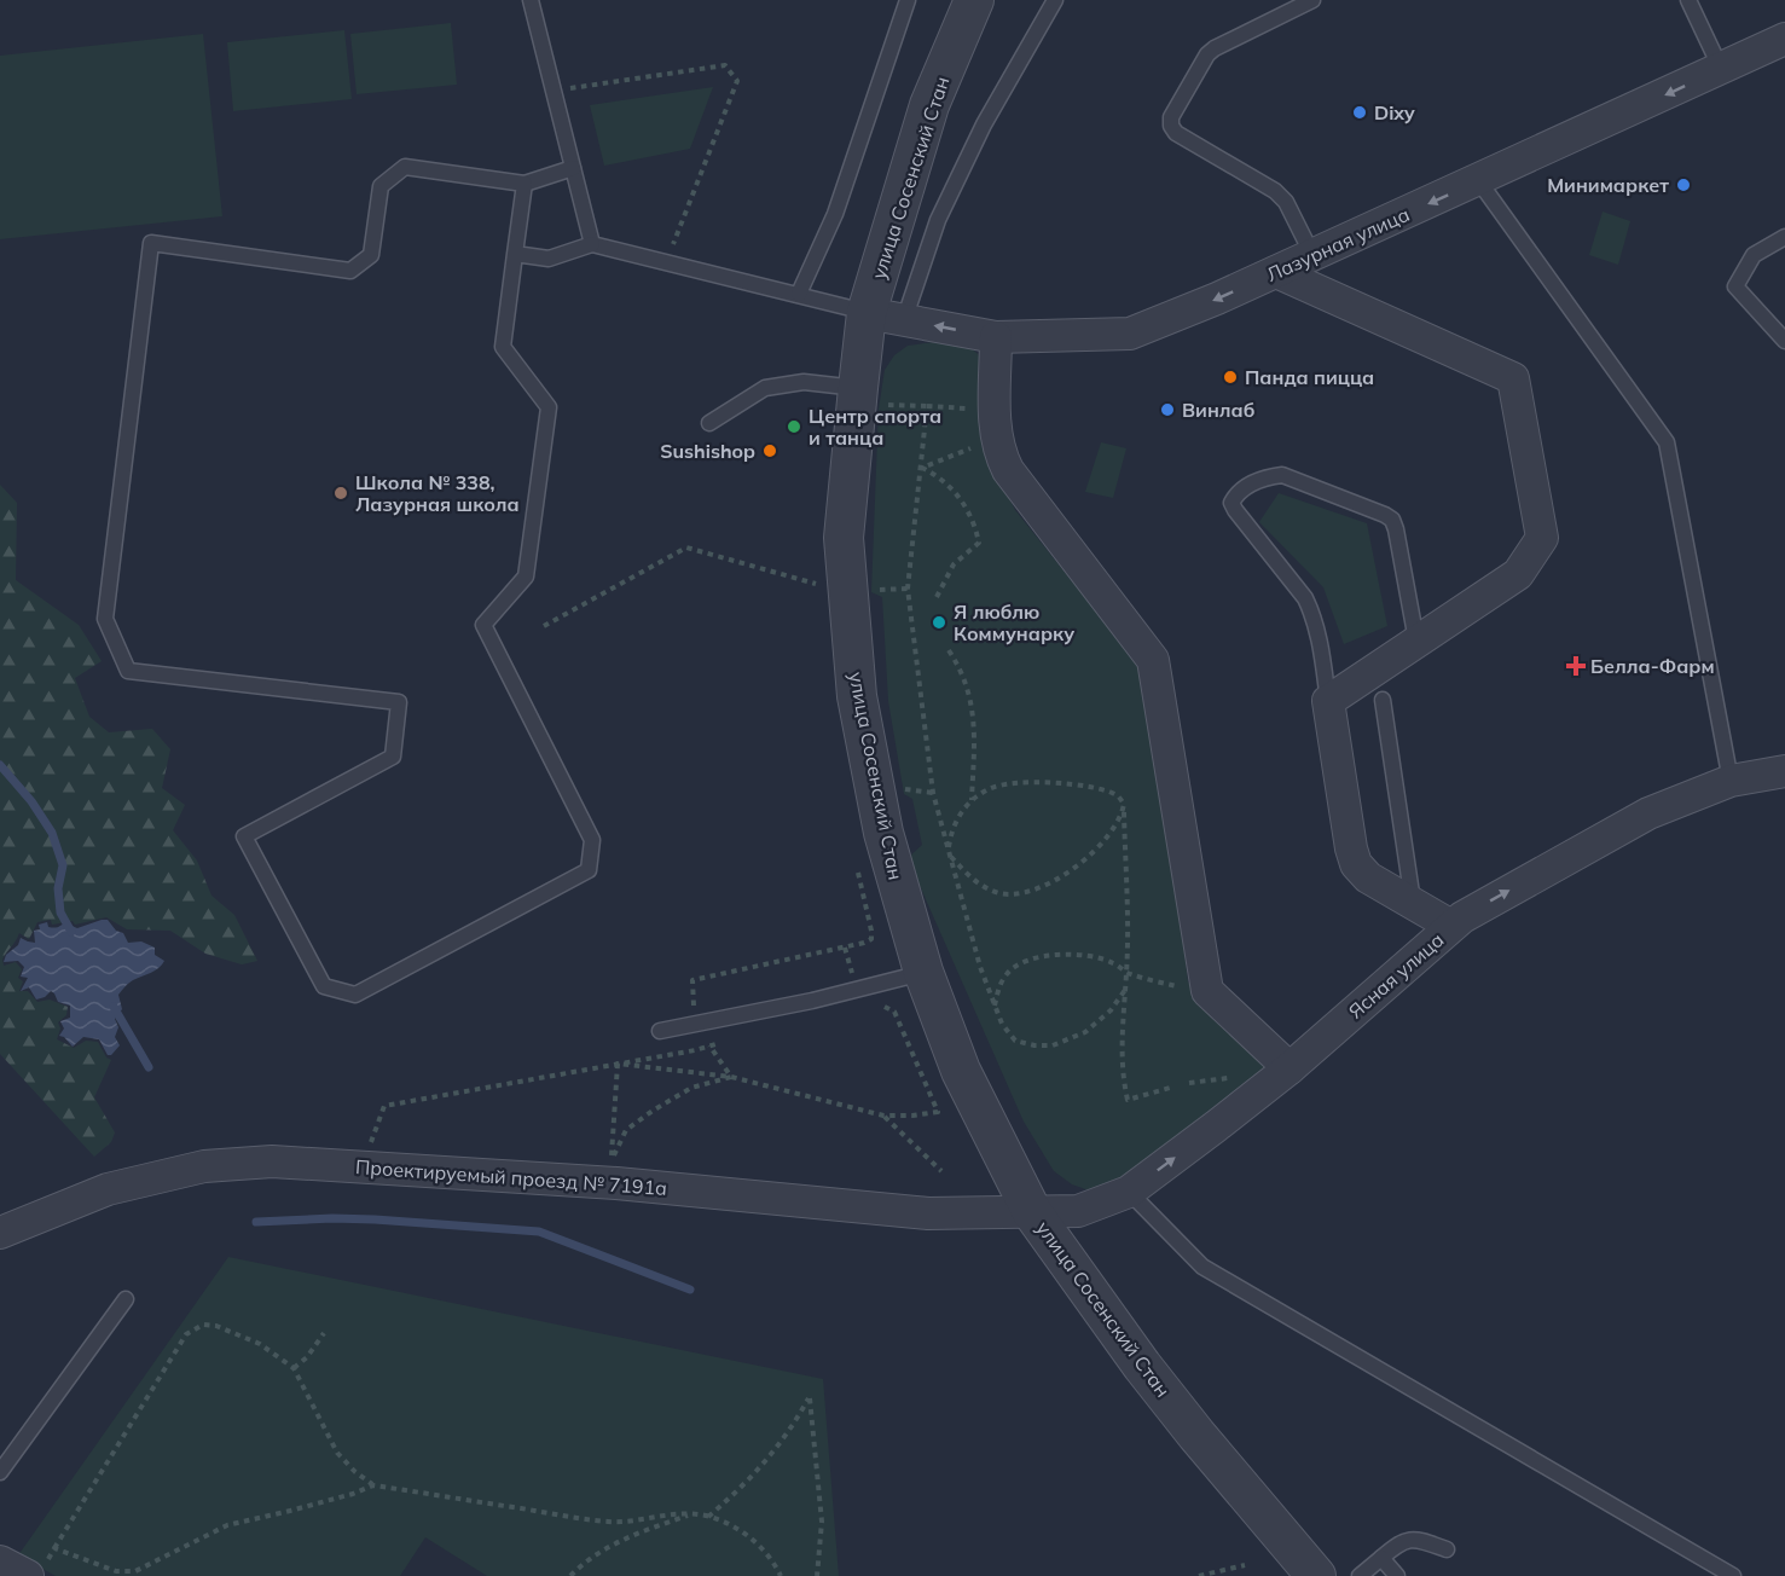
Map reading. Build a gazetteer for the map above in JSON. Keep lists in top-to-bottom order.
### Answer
{
  "streets": {
    "street": [
      "улица Сосенский Стан",
      "Лазурная улица",
      "Ясная улица",
      "Проектируемый проезд № 7191а"
    ]
  },
  "crossings": [
    ["улица Сосенский Стан", "Лазурная улица"],
    ["улица Сосенский Стан", "Ясная улица"],
    ["улица Сосенский Стан", "Проектируемый проезд № 7191а"],
    ["Ясная улица", "Проектируемый проезд № 7191а"]
  ],
  "one_way": ["Лазурная улица", "Ясная улица"],
  "places": {
    "other": [
      "Dixy",
      "Минимаркет",
      "Панда пицца",
      "Винлаб",
      "Центр спорта и танца",
      "Sushishop",
      "Школа № 338, Лазурная школа",
      "Я люблю Коммунарку"
    ],
    "health": ["Белла-Фарм"]
  }
}
